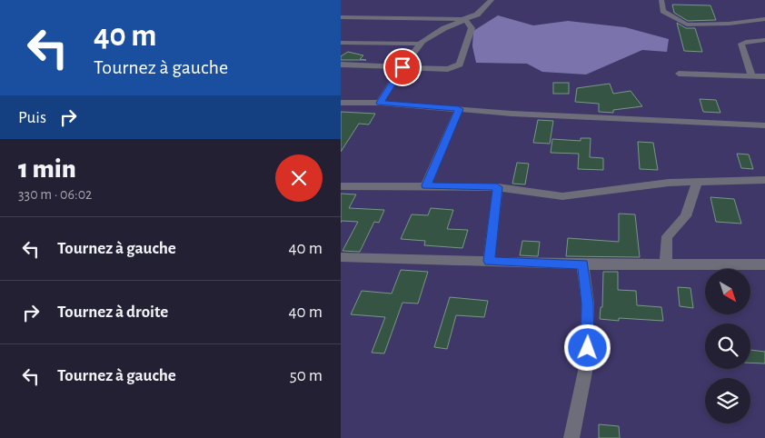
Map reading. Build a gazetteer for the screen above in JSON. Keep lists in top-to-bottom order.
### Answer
{
  "north": "bottom right",
  "page": {
    "turn": ["40 m", "Tournez à gauche"],
    "then": "Puis",
    "heading": ["1 min", "330 m · 06:02"],
    "list": [
      {
        "name": "Tournez à gauche",
        "value": "40 m"
      },
      {
        "name": "Tournez à droite",
        "value": "40 m"
      },
      {
        "name": "Tournez à gauche",
        "value": "50 m"
      }
    ]
  }
}
